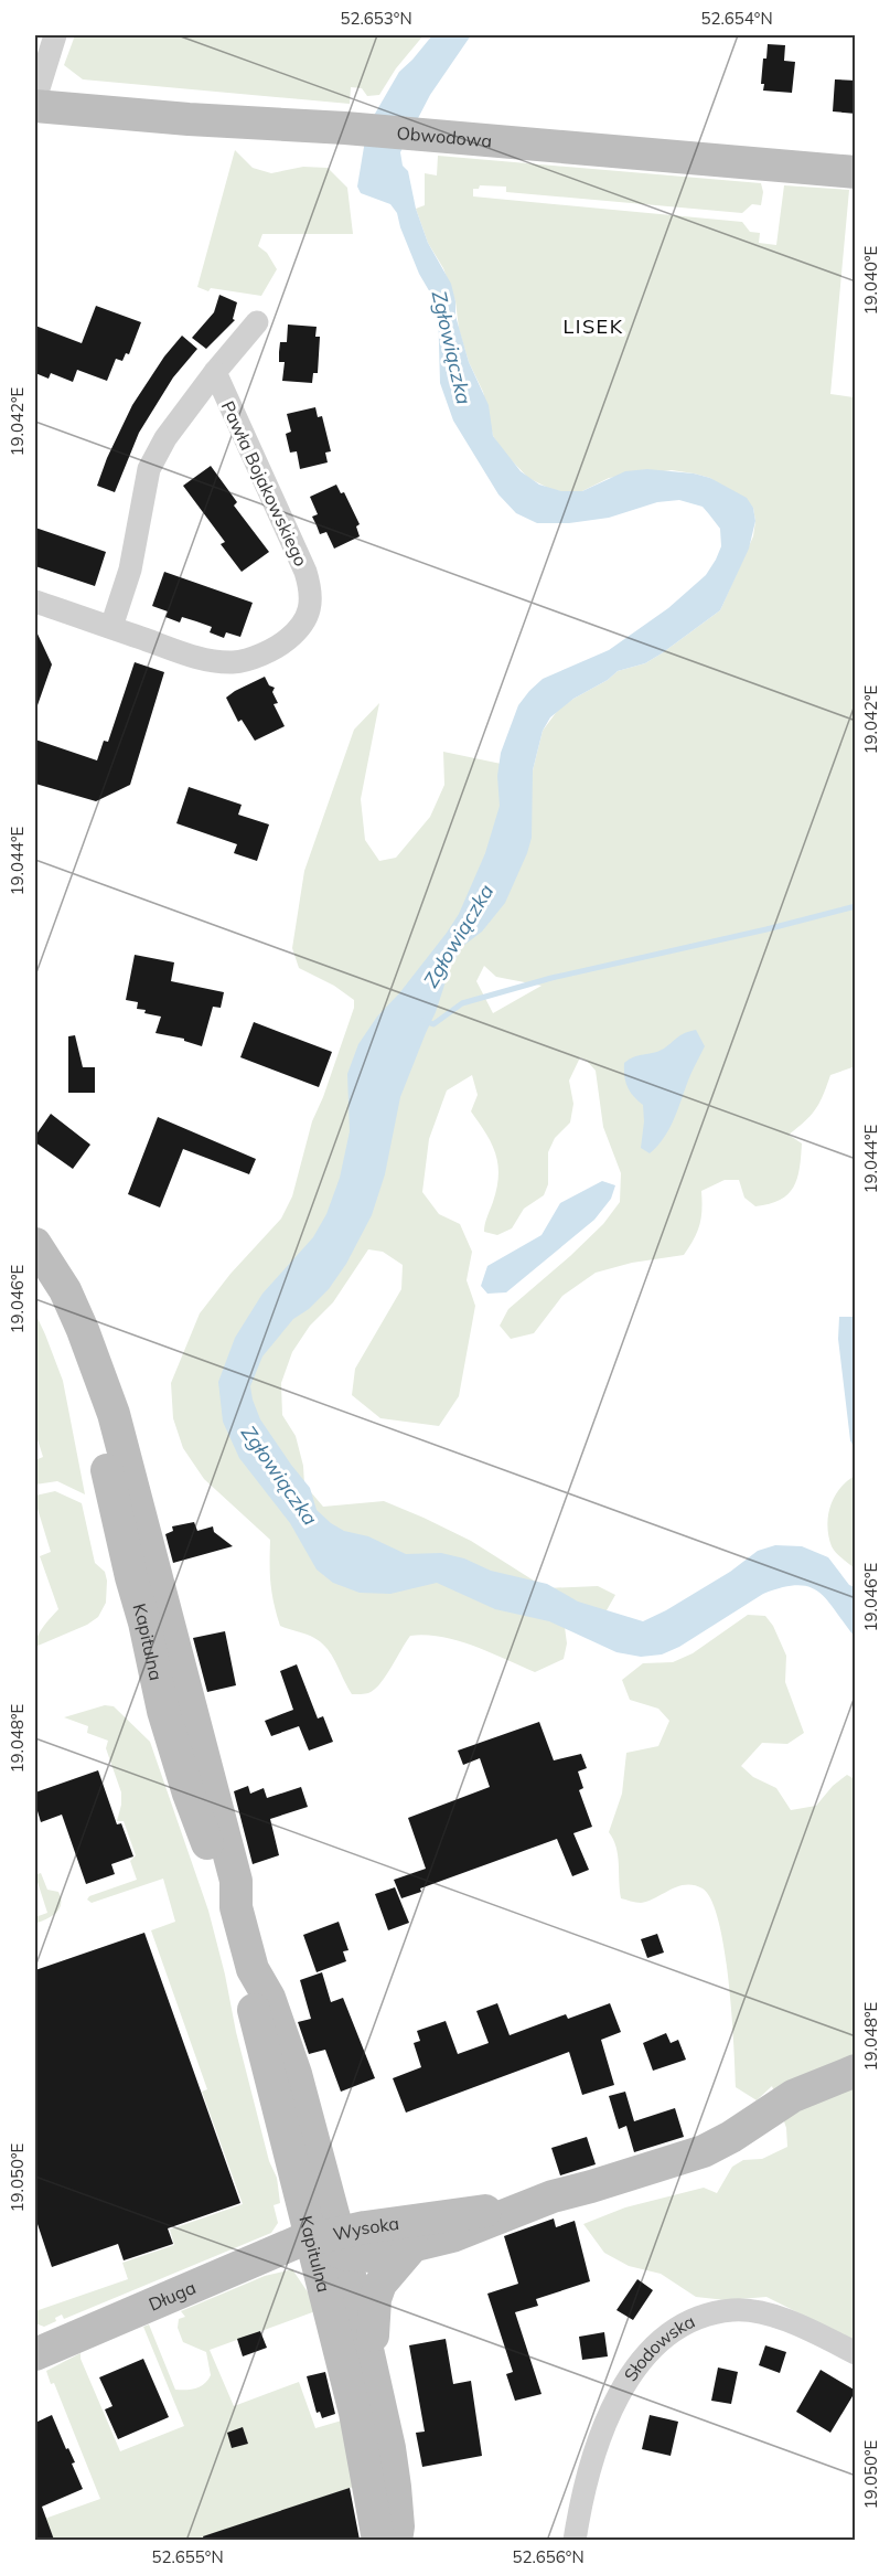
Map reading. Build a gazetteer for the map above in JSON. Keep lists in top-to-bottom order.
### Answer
{
  "streets": {
    "street": [
      "Obwodowa",
      "Pawła Bojakowskiego",
      "Kapitulna",
      "Wysoka",
      "Długa",
      "Słodowska"
    ]
  },
  "crossings": [
    ["Kapitulna", "Wysoka"],
    ["Kapitulna", "Długa"],
    ["Wysoka", "Długa"]
  ],
  "districts": ["LISEK"],
  "water": ["Zgłowiączka"],
  "coordinates": [
    "52.653°N",
    "52.654°N",
    "19.040°E",
    "19.042°E",
    "19.044°E",
    "19.046°E",
    "19.048°E",
    "19.050°E",
    "52.655°N",
    "52.656°N"
  ]
}
